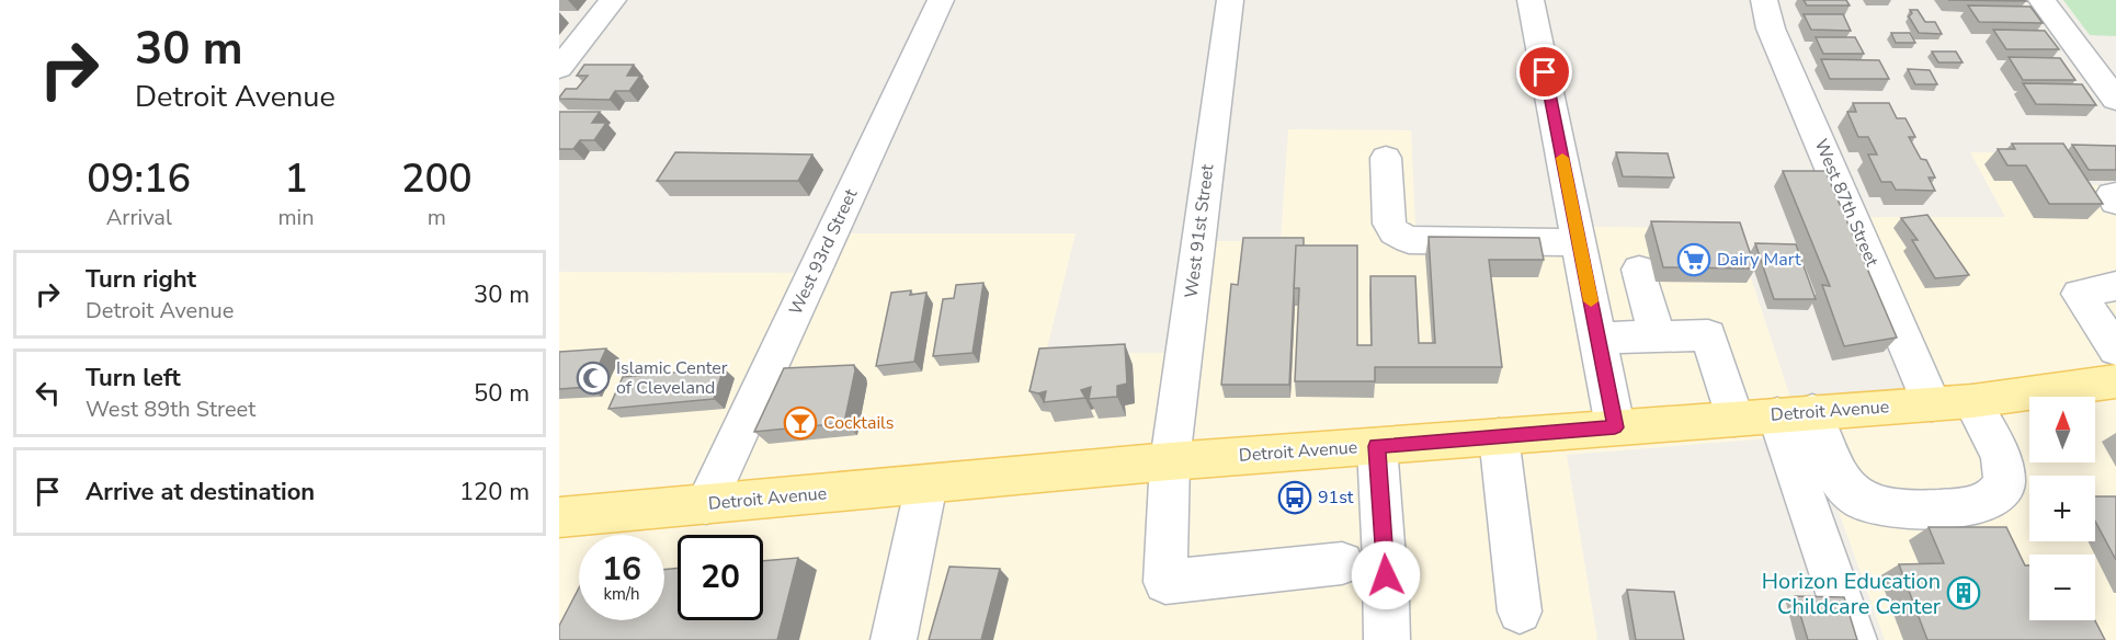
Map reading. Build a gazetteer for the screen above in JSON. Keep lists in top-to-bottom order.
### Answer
{
  "streets": {
    "main road": ["Detroit Avenue"],
    "street": ["West 87th Street", "West 91st Street", "West 93rd Street"]
  },
  "crossings": [
    ["West 87th Street", "Detroit Avenue"],
    ["West 91st Street", "Detroit Avenue"],
    ["West 93rd Street", "Detroit Avenue"]
  ],
  "places": {
    "supermarket": ["Dairy Mart"],
    "mosque": ["Islamic Center of Cleveland"],
    "bar": ["Cocktails"],
    "bus stop": ["91st"],
    "building": ["Horizon Education Childcare Center"]
  },
  "north": "top",
  "page": {
    "turn": ["30 m", "Detroit Avenue"],
    "eta": [
      "09:16",
      "Arrival",
      "1",
      "min",
      "200",
      "m"
    ],
    "list": [
      {
        "name": "Turn right",
        "note": "Detroit Avenue",
        "value": "30 m"
      },
      {
        "name": "Turn left",
        "note": "West 89th Street",
        "value": "50 m"
      },
      {
        "name": "Arrive at destination",
        "value": "120 m"
      }
    ],
    "map_buttons": ["+", "−"],
    "speed": "16 km/h",
    "limit": "20"
  }
}
